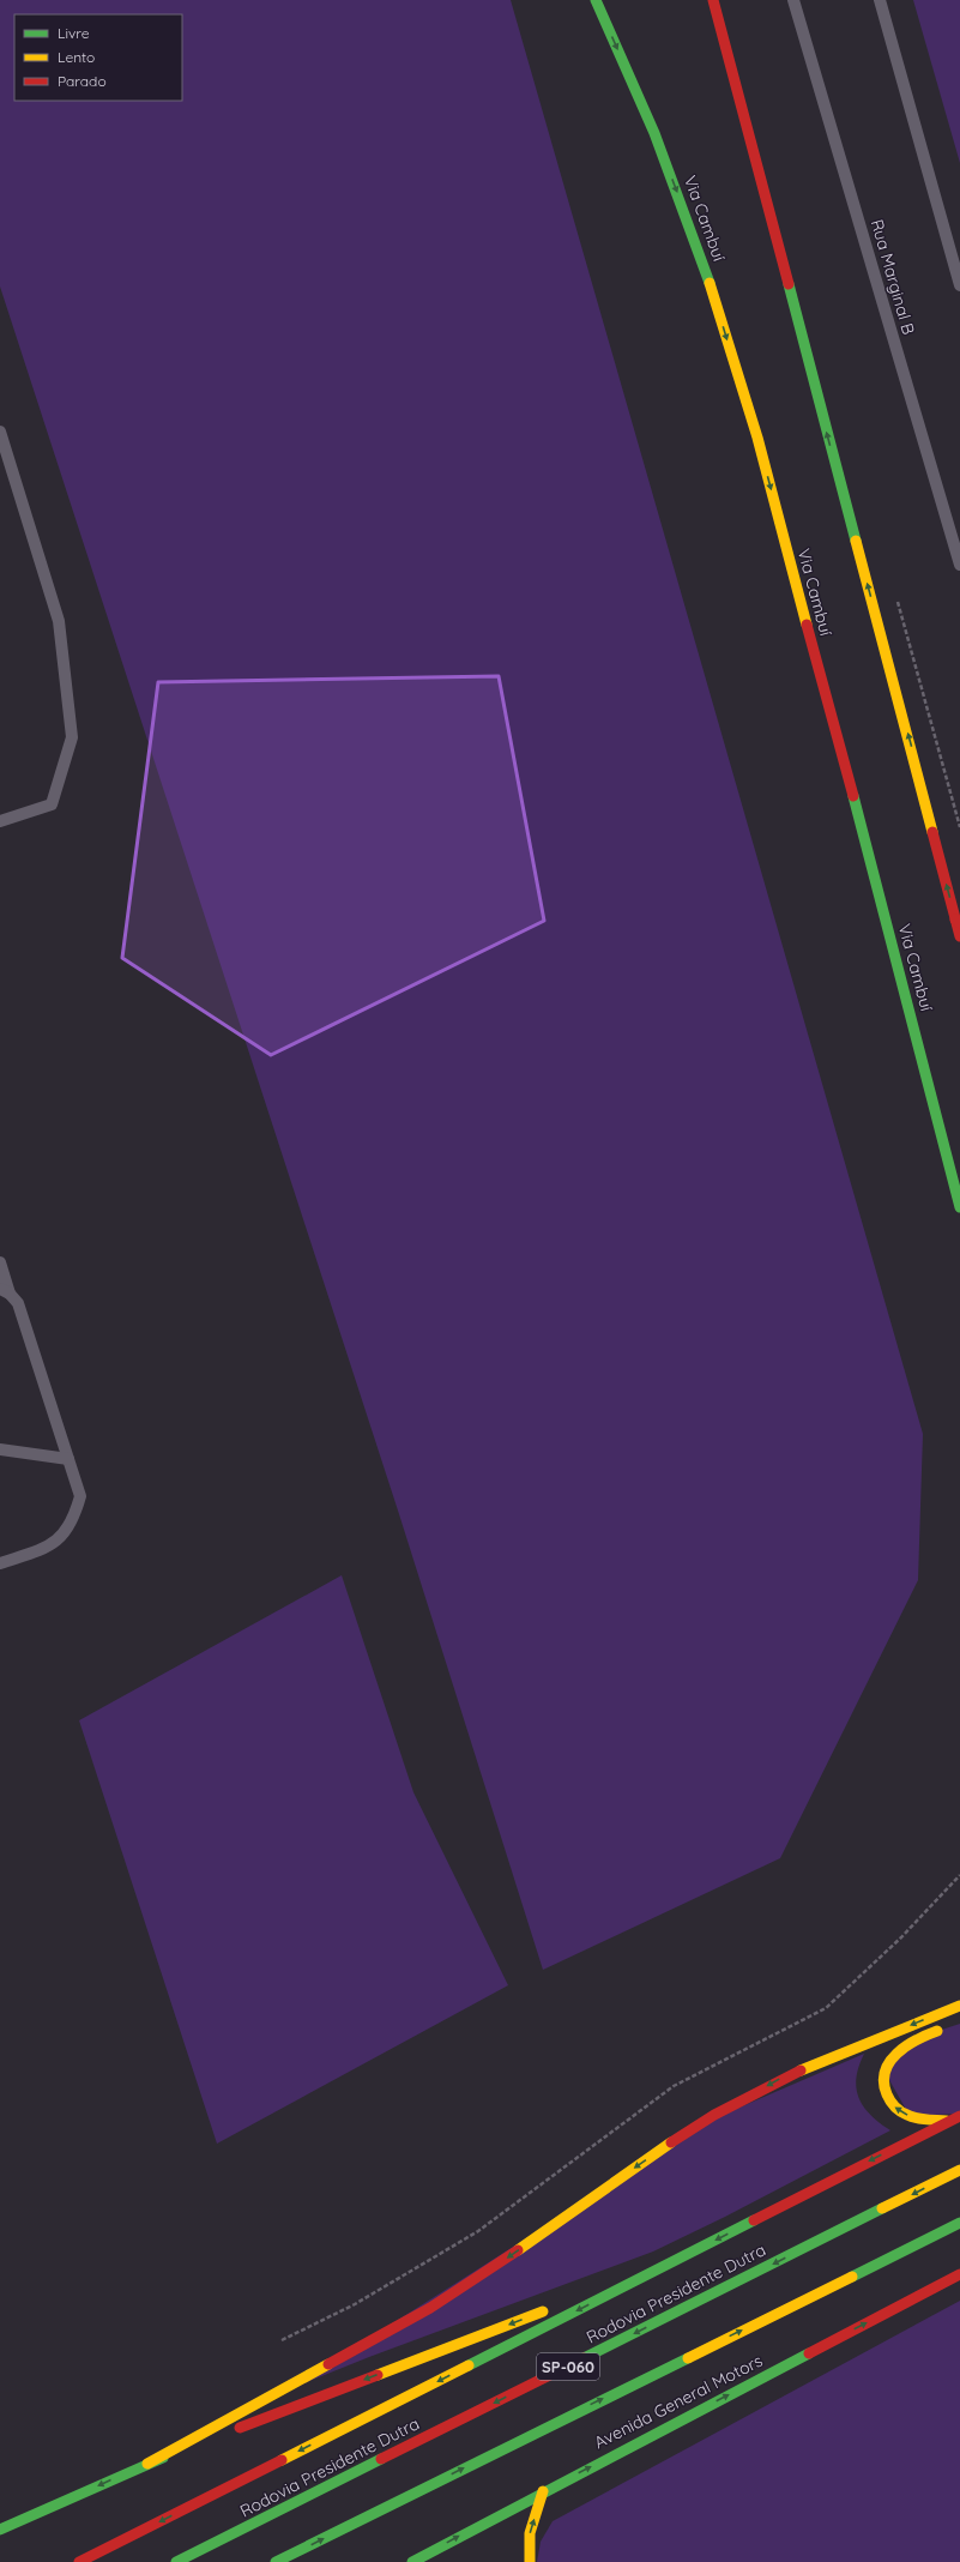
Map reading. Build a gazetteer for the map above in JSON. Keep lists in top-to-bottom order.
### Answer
{
  "streets": {
    "main road": [
      "Via Cambuí",
      "Rodovia Presidente Dutra",
      "SP-060",
      "Avenida General Motors"
    ],
    "lane": ["Rua Marginal B"]
  },
  "legend": ["Livre", "Lento", "Parado"]
}
